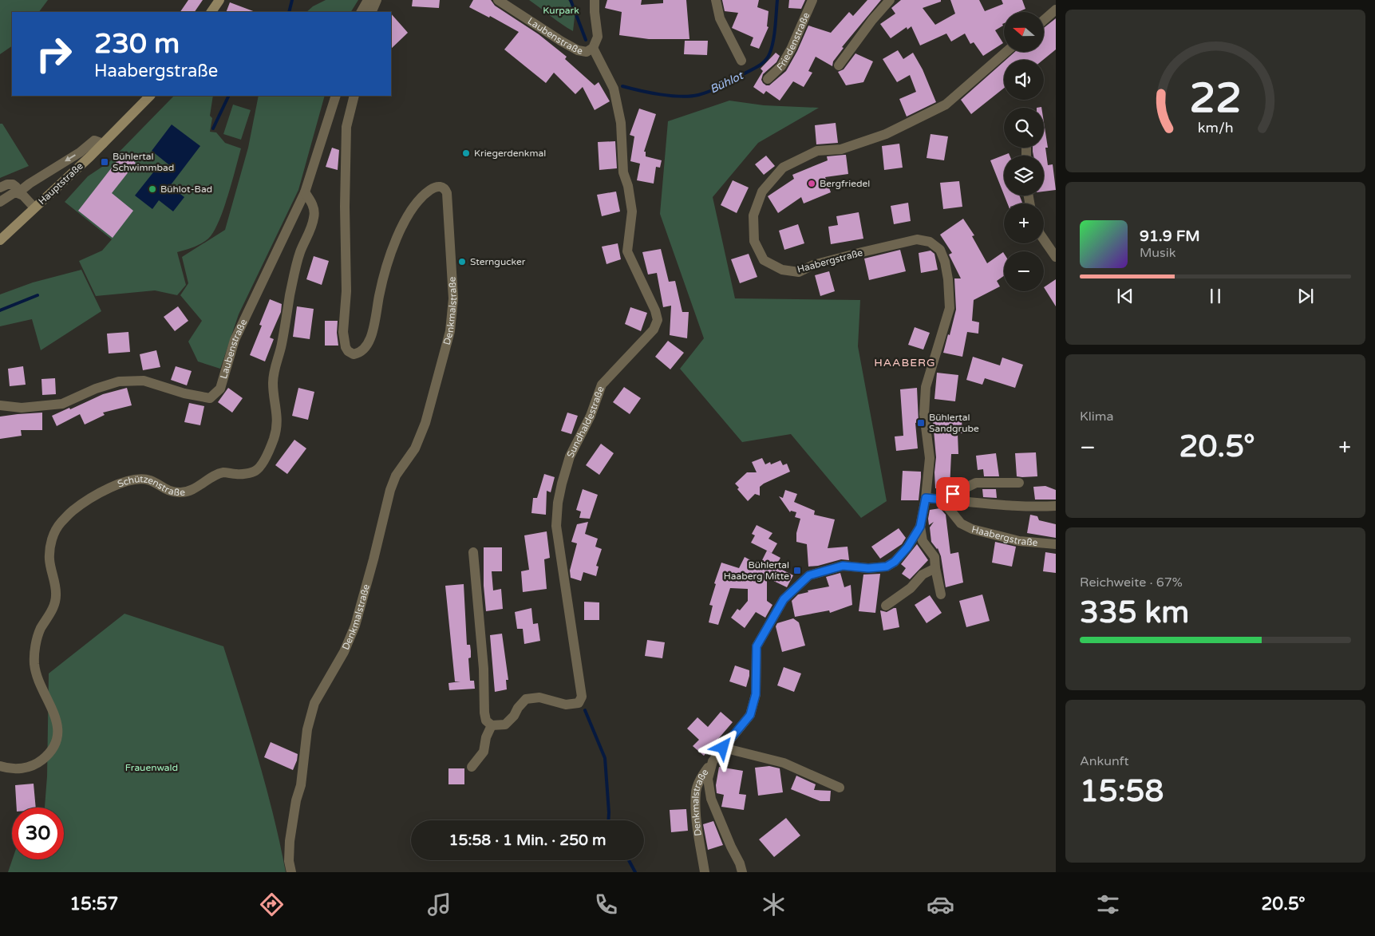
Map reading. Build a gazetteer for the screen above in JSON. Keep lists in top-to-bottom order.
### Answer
{
  "streets": {
    "main road": ["Hauptstraße"],
    "street": [
      "Laubenstraße",
      "Friedenstraße",
      "Haabergstraße",
      "Denkmalstraße",
      "Sundhaldestraße",
      "Schützenstraße"
    ]
  },
  "crossings": [
    ["Laubenstraße", "Sundhaldestraße"],
    ["Laubenstraße", "Schützenstraße"],
    ["Haabergstraße", "Denkmalstraße"]
  ],
  "districts": ["HAABERG"],
  "water": ["Bühlot"],
  "parks": ["Kurpark", "Frauenwald"],
  "places": {
    "other": [
      "Kriegerdenkmal",
      "Bergfriedel",
      "Bühlot-Bad",
      "Sterngucker"
    ],
    "transit": ["Bühlertal Schwimmbad", "Bühlertal Sandgrube", "Bühlertal Haaberg Mitte"]
  },
  "north": "left",
  "page": {
    "map_buttons": ["+", "−"],
    "turn": ["230 m", "Haabergstraße"],
    "song": ["91.9 FM", "Musik"],
    "tile": [
      "Klima",
      ["Reichweite · 67%", "335 km"],
      ["Ankunft", "15:58"]
    ],
    "heat": ["−", "20.5°", "+"],
    "limit": "30",
    "trip": "15:58 · 1 Min. · 250 m",
    "tabs": ["15:57", "20.5°"],
    "gauge": ["22", "km/h"]
  }
}
